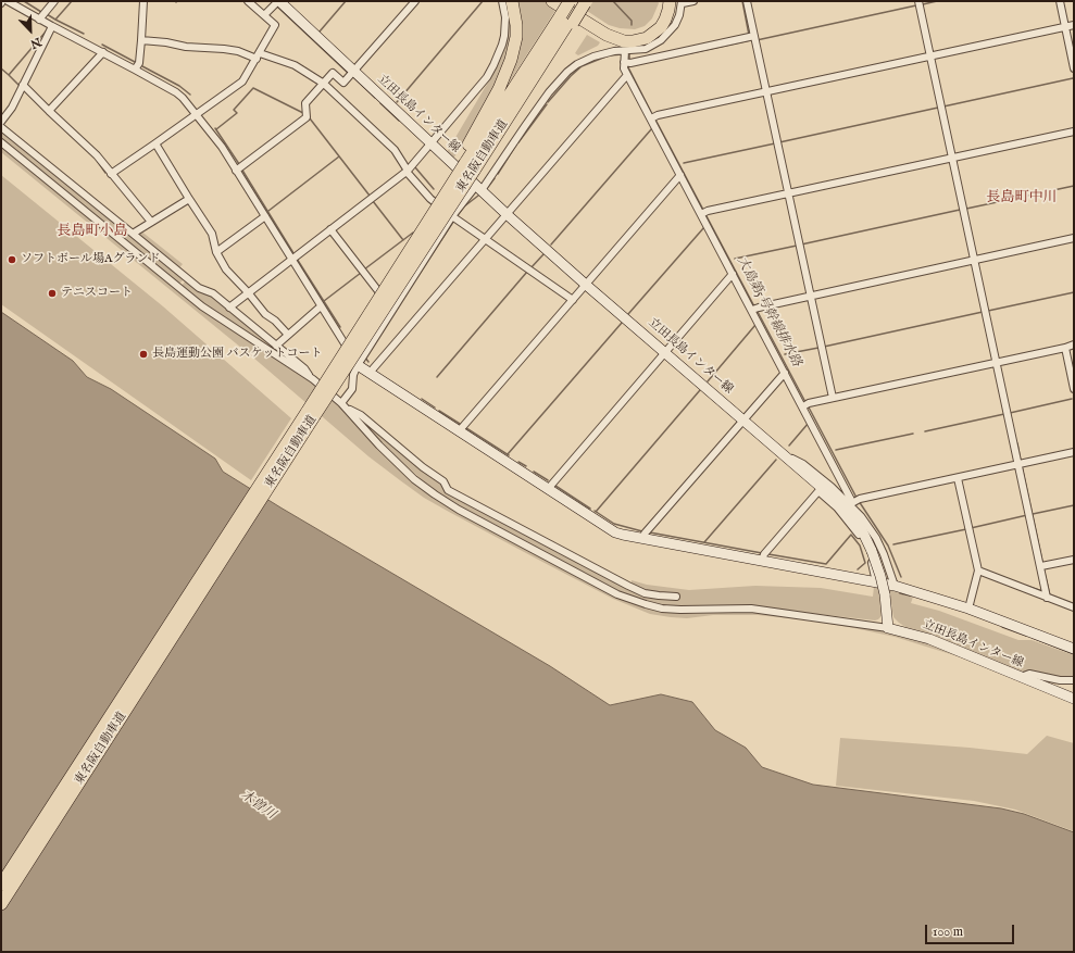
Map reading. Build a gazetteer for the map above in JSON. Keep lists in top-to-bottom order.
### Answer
{
  "streets": {
    "highway": ["東名阪自動車道"],
    "main road": ["立田長島インター線"]
  },
  "districts": ["長島町中川", "長島町小島"],
  "water": ["大島第5号幹線排水路", "木曽川"],
  "places": ["ソフトボール場Aグランド", "テニスコート", "長島運動公園 バスケットコート"],
  "scale_bar": "100 m",
  "north": "bottom right"
}
